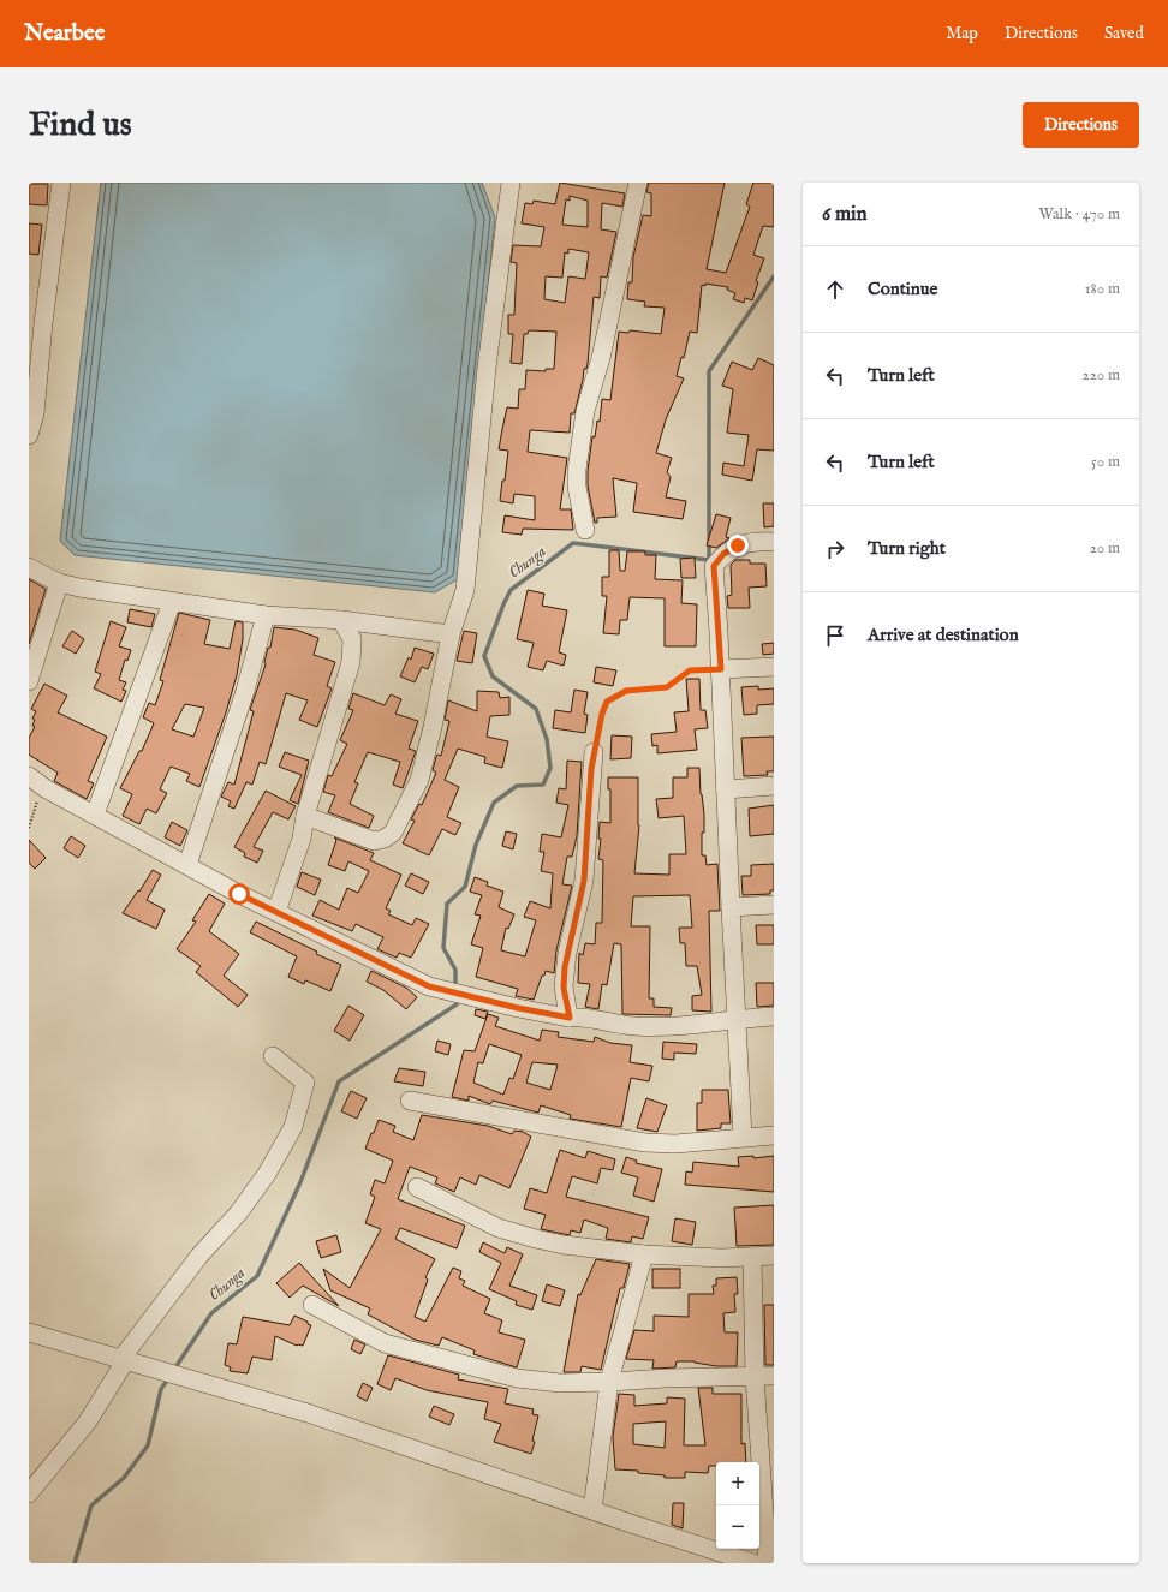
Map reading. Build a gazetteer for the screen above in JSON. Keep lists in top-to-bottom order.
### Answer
{
  "water": ["Chunga"],
  "page": {
    "header": "Nearbee",
    "nav": ["Map", "Directions", "Saved"],
    "buttons": "Directions",
    "title": "Find us",
    "heading": ["6 min", "Walk · 470 m"],
    "list": [
      ["Continue", "180 m"],
      ["Turn left", "220 m"],
      ["Turn left", "50 m"],
      ["Turn right", "20 m"],
      "Arrive at destination"
    ],
    "map_buttons": ["+", "−"]
  }
}
